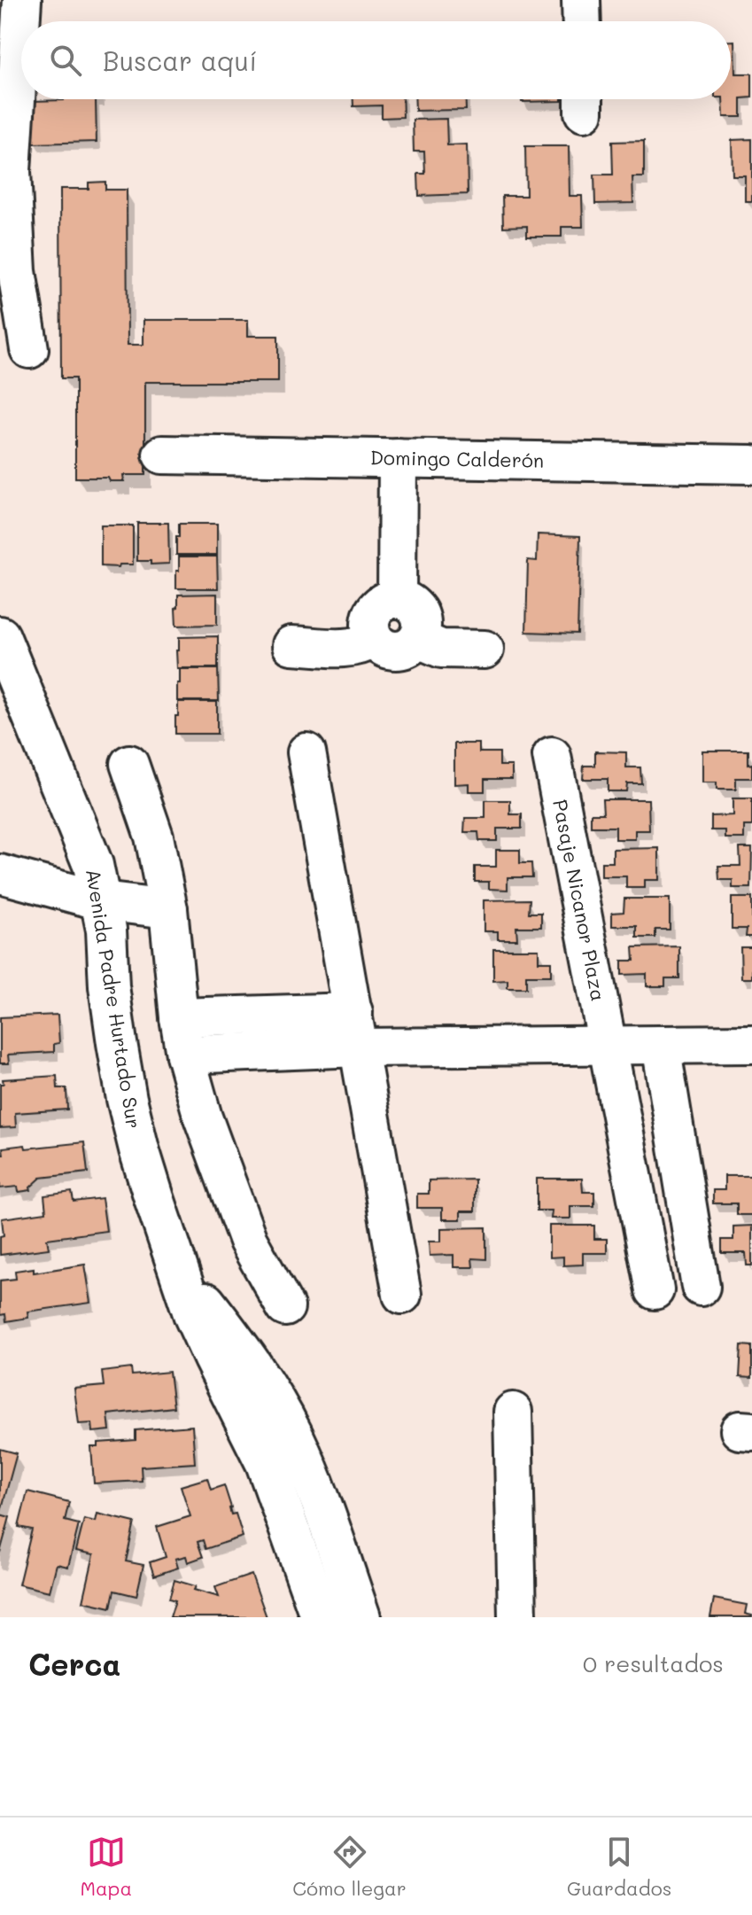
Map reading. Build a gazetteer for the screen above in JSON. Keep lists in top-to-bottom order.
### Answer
{
  "streets": {
    "main road": ["Avenida Padre Hurtado Sur"],
    "street": ["Domingo Calderón", "Pasaje Nicanor Plaza"]
  },
  "page": {
    "search": "Buscar aquí",
    "heading": ["Cerca", "0 resultados"],
    "nav": ["Mapa", "Cómo llegar", "Guardados"]
  }
}
